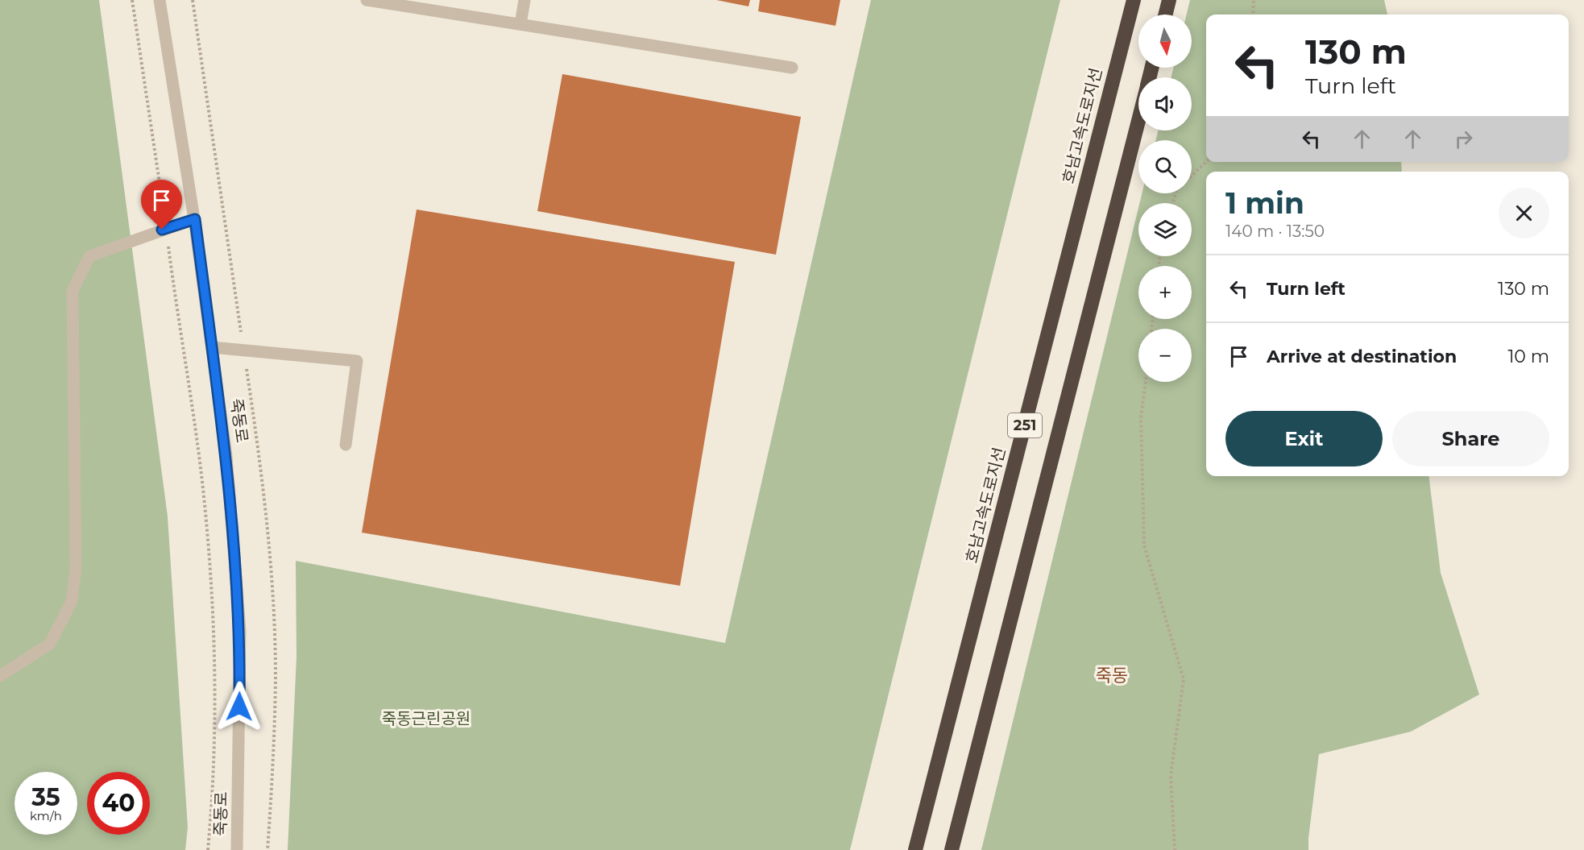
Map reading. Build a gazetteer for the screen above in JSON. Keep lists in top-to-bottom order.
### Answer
{
  "streets": {
    "highway": ["호남고속도로지선", "251"],
    "street": ["죽동로"]
  },
  "districts": ["죽동"],
  "parks": ["죽동근린공원"],
  "north": "bottom",
  "page": {
    "map_buttons": ["+", "−"],
    "turn": ["130 m", "Turn left"],
    "heading": ["1 min", "140 m · 13:50"],
    "list": [
      {
        "name": "Turn left",
        "value": "130 m"
      },
      {
        "name": "Arrive at destination",
        "value": "10 m"
      }
    ],
    "buttons": ["Exit", "Share"],
    "speed": "35 km/h",
    "limit": "40"
  }
}
